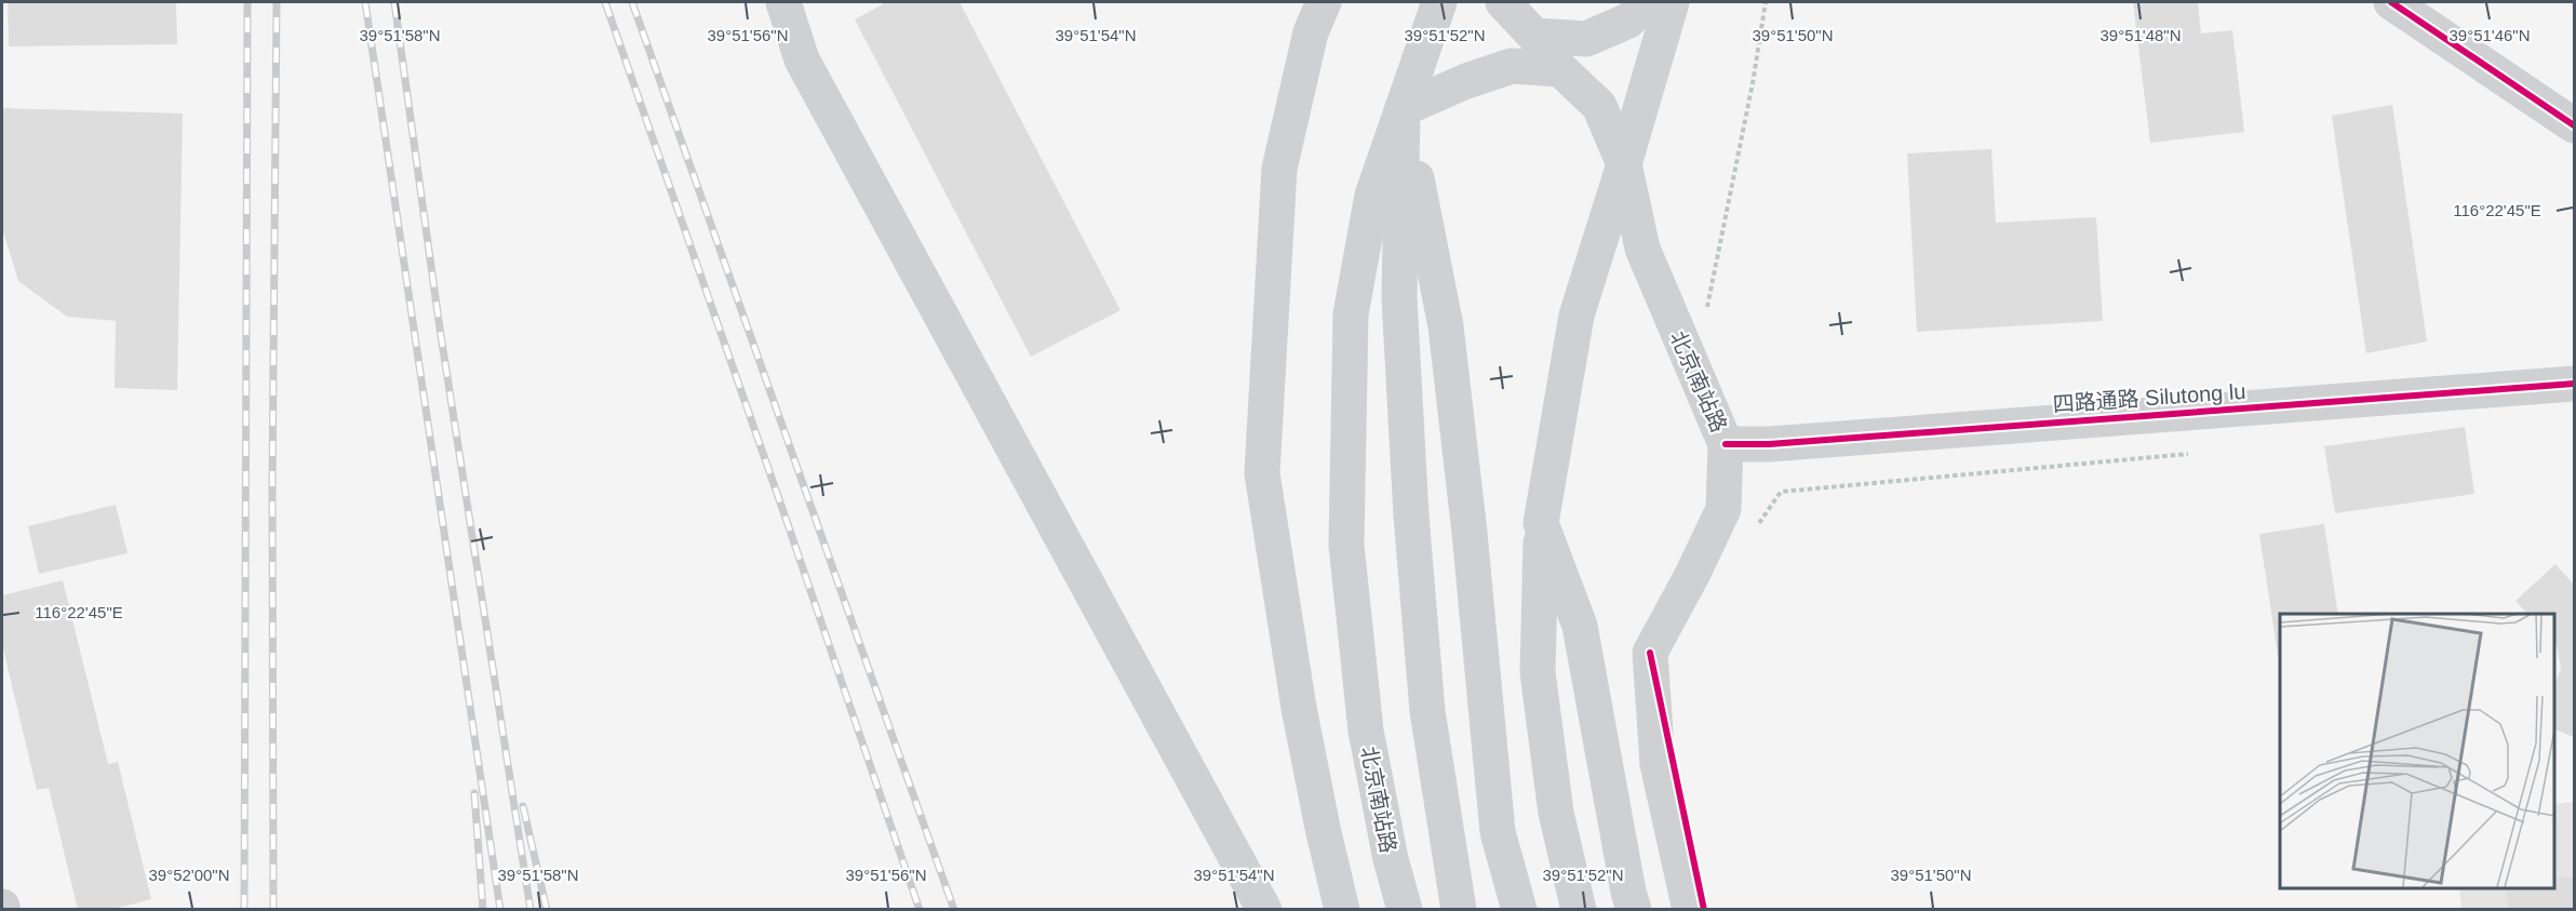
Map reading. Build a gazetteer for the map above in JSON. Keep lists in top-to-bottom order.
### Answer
{
  "streets": {
    "street": ["北京南站路", "四路通路 Silutong lu"]
  },
  "crossings": [
    ["北京南站路", "四路通路 Silutong lu"]
  ],
  "coordinates": [
    "39°51'46\"N",
    "39°51'58\"N",
    "39°51'56\"N",
    "39°51'54\"N",
    "39°51'52\"N",
    "39°51'50\"N",
    "39°51'48\"N",
    "116°22'45\"E",
    "39°52'00\"N"
  ]
}
